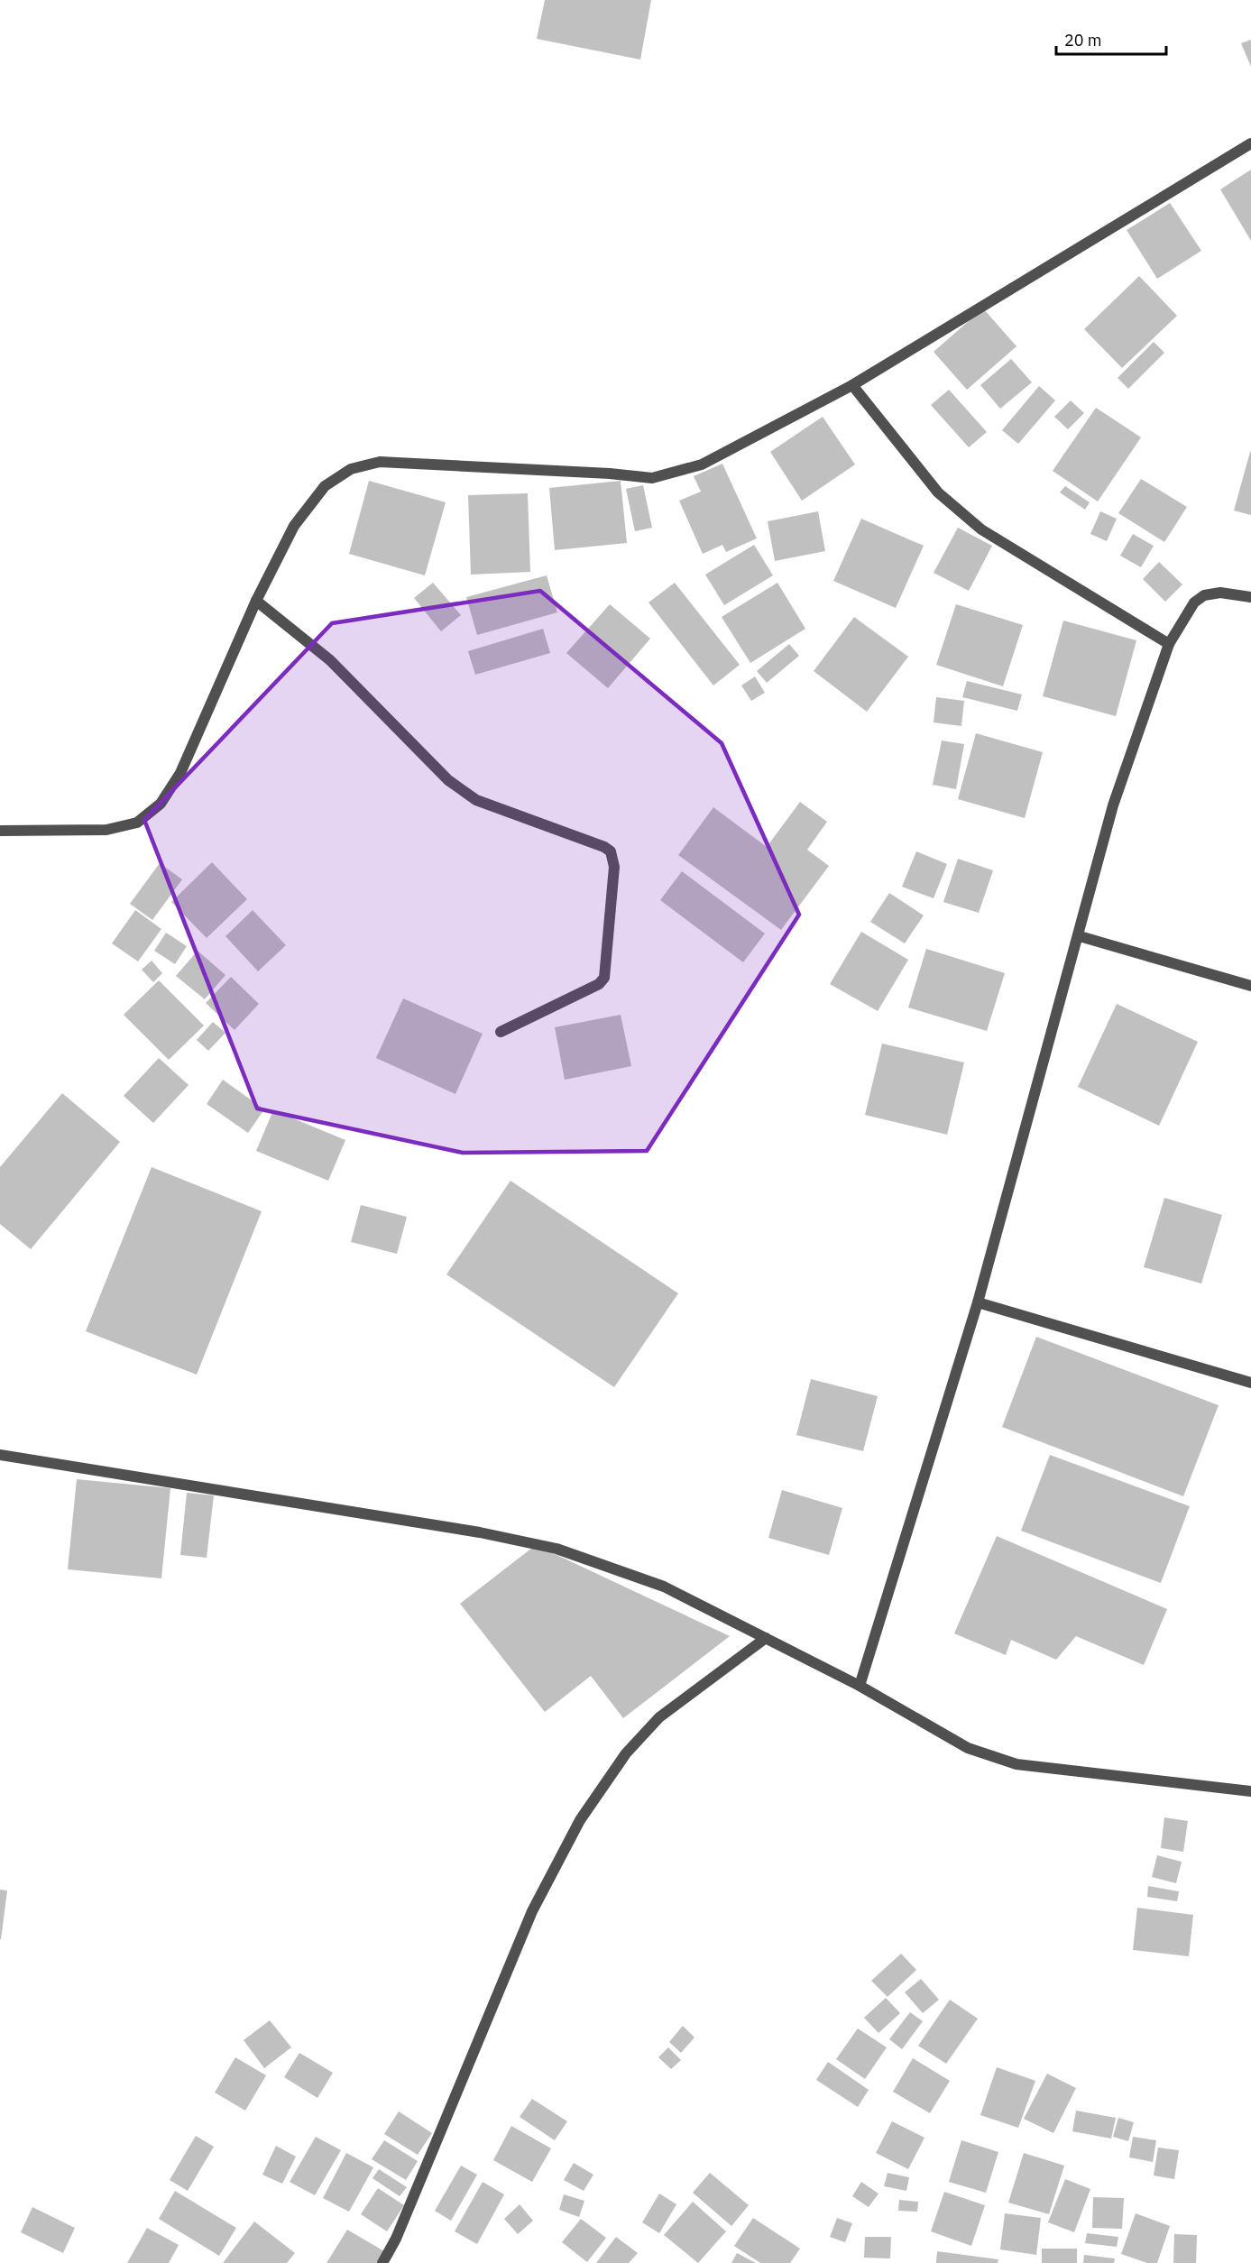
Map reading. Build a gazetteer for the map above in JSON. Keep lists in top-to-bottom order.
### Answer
{
  "scale_bar": "20 m"
}
